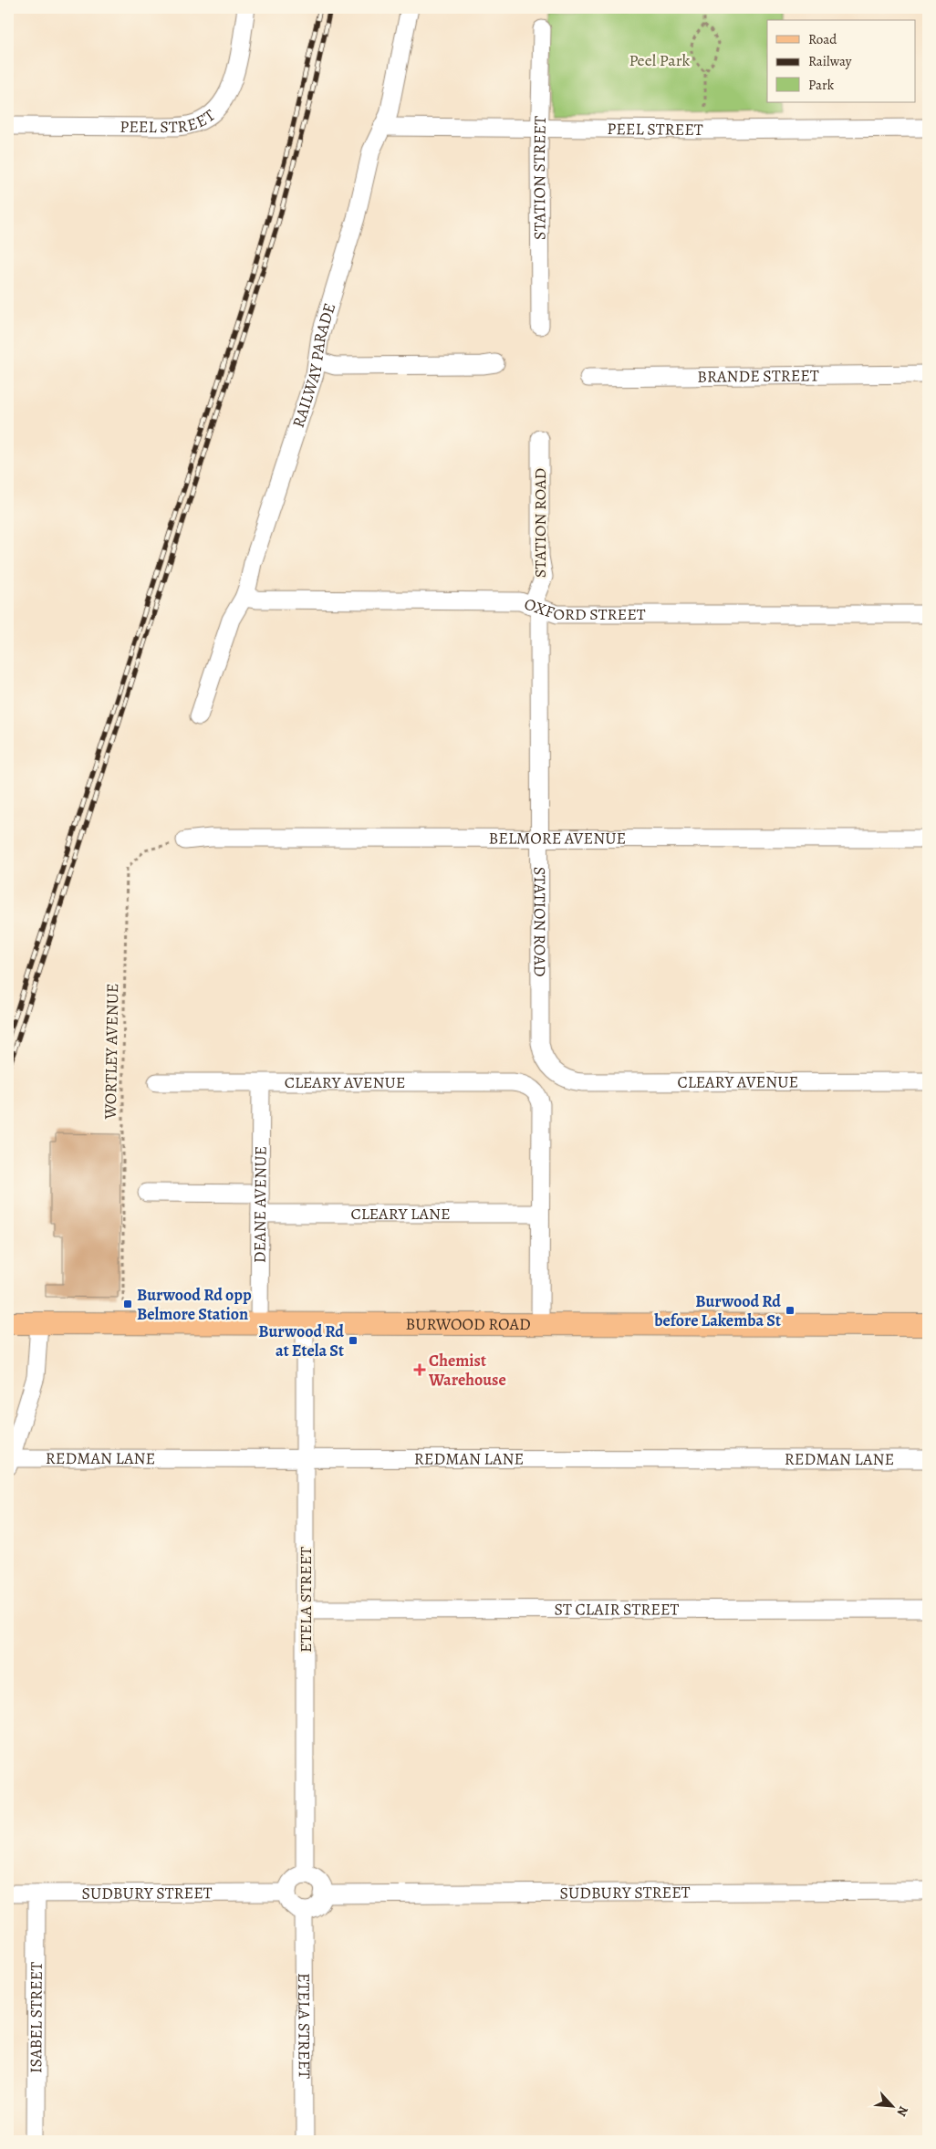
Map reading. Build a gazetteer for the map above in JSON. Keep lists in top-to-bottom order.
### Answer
{
  "streets": {
    "main road": ["BURWOOD ROAD"],
    "street": [
      "PEEL STREET",
      "STATION STREET",
      "RAILWAY PARADE",
      "BRANDE STREET",
      "STATION ROAD",
      "OXFORD STREET",
      "BELMORE AVENUE",
      "CLEARY AVENUE",
      "DEANE AVENUE",
      "CLEARY LANE",
      "REDMAN LANE",
      "ETELA STREET",
      "ST CLAIR STREET",
      "SUDBURY STREET",
      "ISABEL STREET"
    ],
    "path": ["WORTLEY AVENUE"]
  },
  "crossings": [
    ["PEEL STREET", "STATION STREET"],
    ["PEEL STREET", "RAILWAY PARADE"],
    ["RAILWAY PARADE", "OXFORD STREET"],
    ["STATION ROAD", "OXFORD STREET"],
    ["STATION ROAD", "BELMORE AVENUE"],
    ["STATION ROAD", "CLEARY AVENUE"],
    ["BELMORE AVENUE", "WORTLEY AVENUE"],
    ["CLEARY AVENUE", "DEANE AVENUE"],
    ["CLEARY AVENUE", "CLEARY LANE"],
    ["DEANE AVENUE", "CLEARY LANE"],
    ["DEANE AVENUE", "BURWOOD ROAD"],
    ["BURWOOD ROAD", "ETELA STREET"],
    ["REDMAN LANE", "ETELA STREET"],
    ["ETELA STREET", "ST CLAIR STREET"],
    ["ETELA STREET", "SUDBURY STREET"],
    ["SUDBURY STREET", "ISABEL STREET"]
  ],
  "parks": ["Peel Park"],
  "places": {
    "transit": ["Burwood Rd opp Belmore Station", "Burwood Rd before Lakemba St", "Burwood Rd at Etela St"],
    "health": ["Chemist Warehouse"]
  },
  "legend": ["Road", "Railway", "Park"],
  "north": "bottom right"
}
